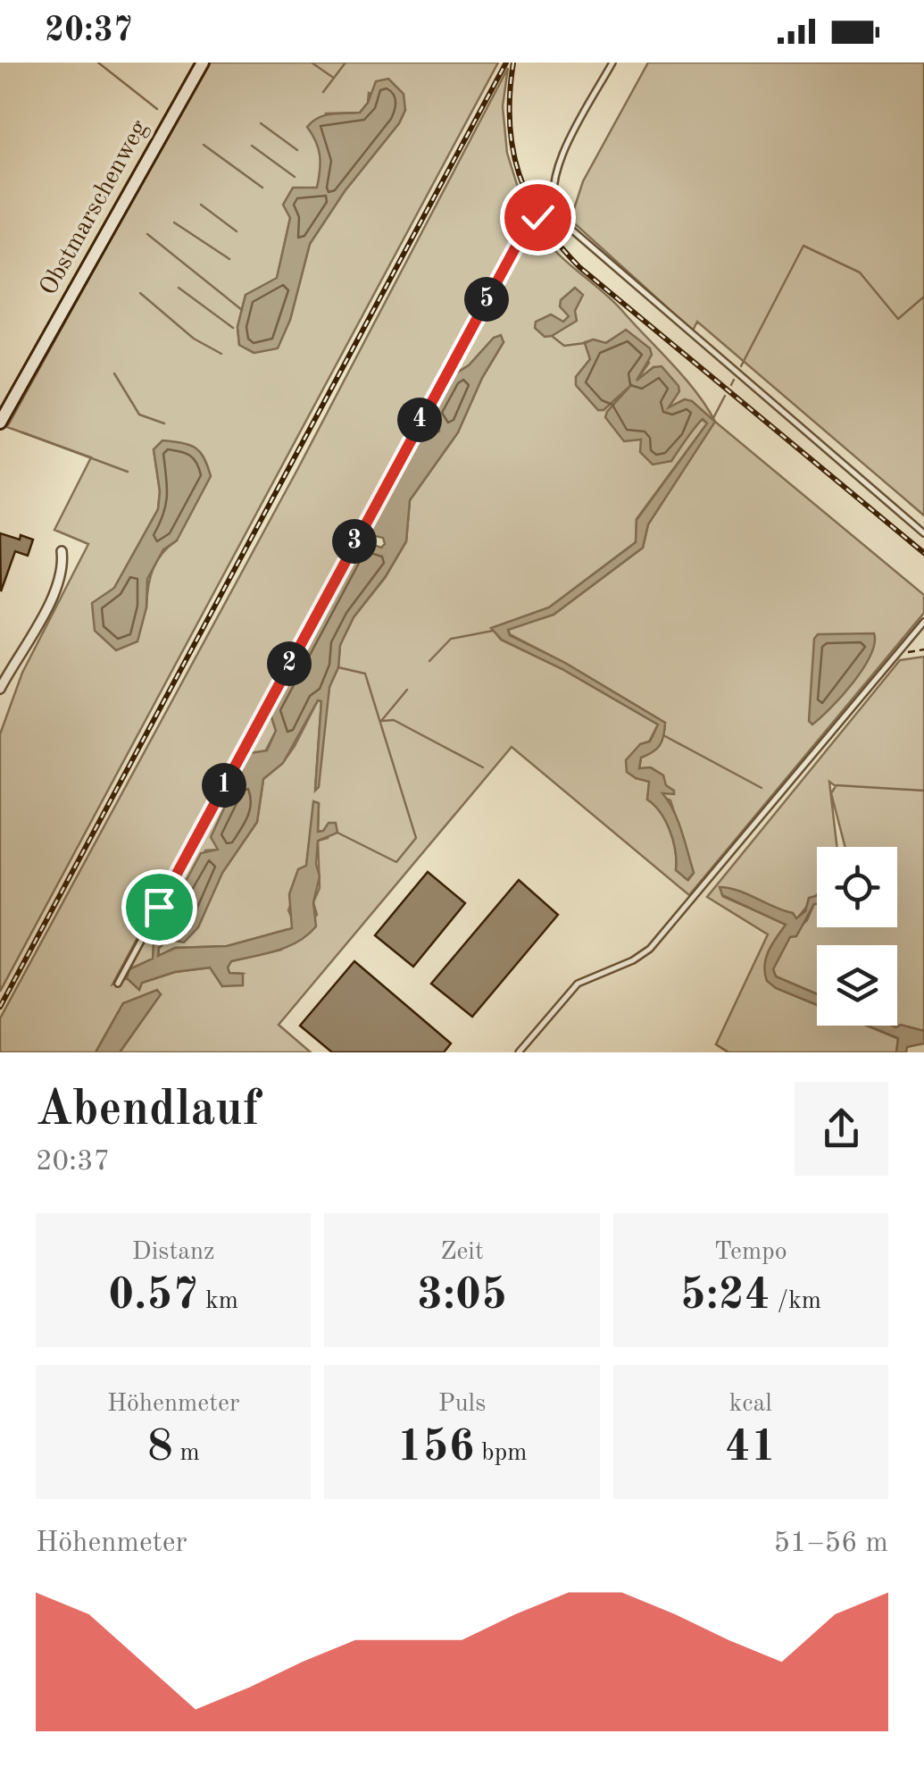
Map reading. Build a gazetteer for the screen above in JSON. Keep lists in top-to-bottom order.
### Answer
{
  "streets": {
    "main road": ["Obstmarschenweg"]
  },
  "page": {
    "status": "20:37",
    "pins": [
      "5",
      "4",
      "3",
      "2",
      "1"
    ],
    "heading": ["Abendlauf", "20:37"],
    "stats": [
      ["Distanz", "0.57 km"],
      ["Zeit", "3:05"],
      ["Tempo", "5:24 /km"],
      ["Höhenmeter", "8 m"],
      ["Puls", "156 bpm"],
      ["kcal", "41"]
    ],
    "chart": ["Höhenmeter", "51–56 m"]
  }
}
